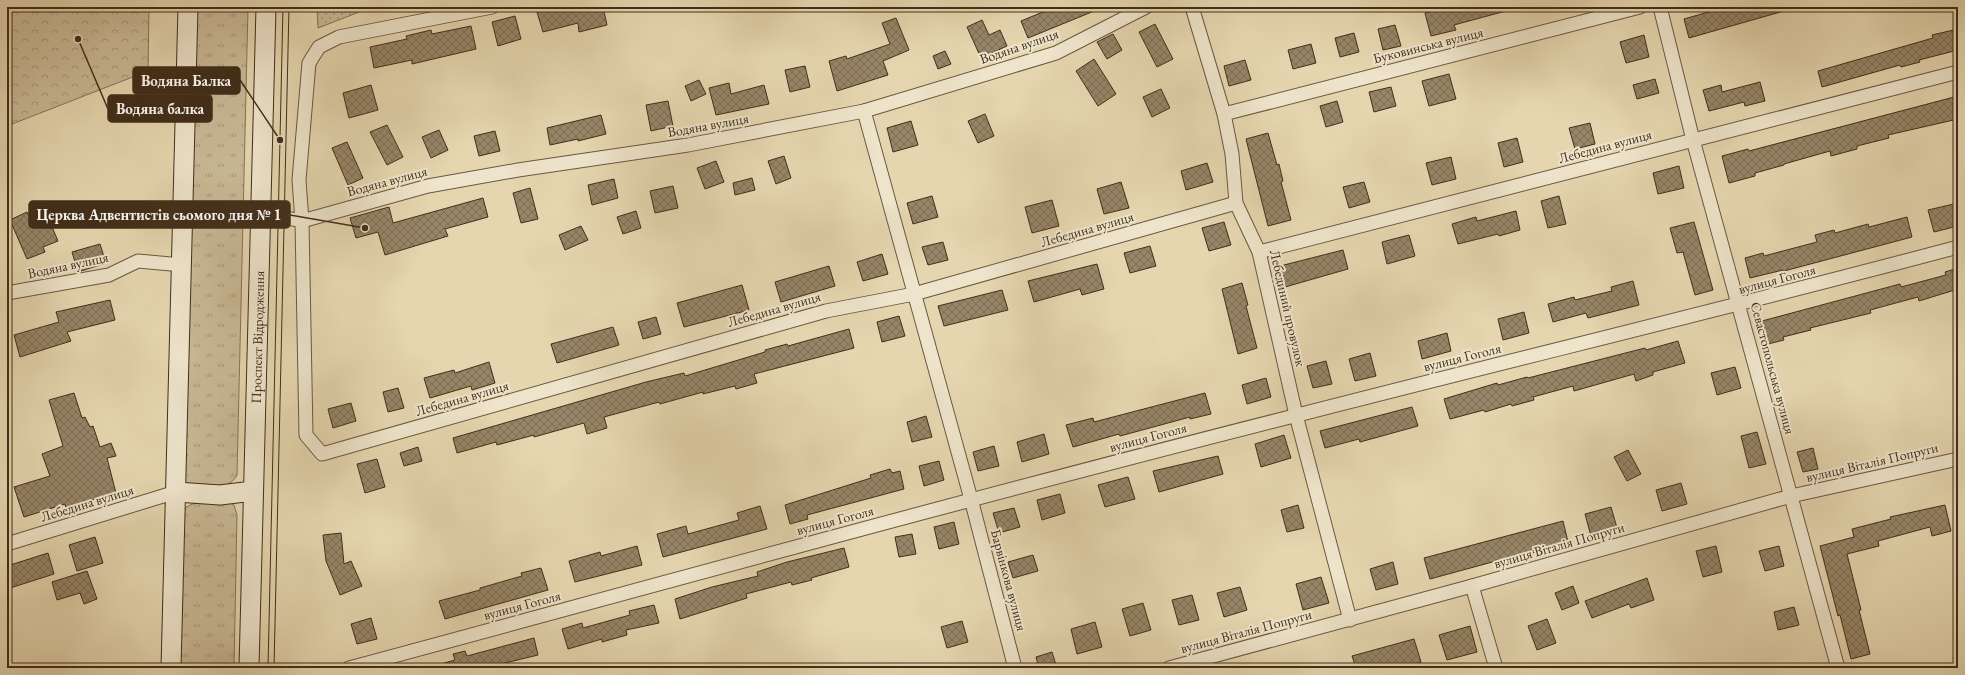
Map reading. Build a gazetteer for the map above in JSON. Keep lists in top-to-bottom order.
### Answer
{
  "streets": {
    "main road": ["Проспект Відродження"],
    "street": [
      "Буковинська вулиця",
      "Водяна вулиця",
      "Лебедина вулиця",
      "вулиця Гоголя",
      "Лебединий провулок",
      "Севастопольська вулиця",
      "вулиця Віталія Попруги",
      "Барвінкова вулиця"
    ]
  },
  "crossings": [
    ["Буковинська вулиця", "Лебединий провулок"],
    ["Водяна вулиця", "Лебедина вулиця"],
    ["Водяна вулиця", "Проспект Відродження"],
    ["Водяна вулиця", "Барвінкова вулиця"],
    ["Лебедина вулиця", "Лебединий провулок"],
    ["Лебедина вулиця", "Севастопольська вулиця"],
    ["Лебедина вулиця", "Барвінкова вулиця"],
    ["вулиця Гоголя", "Лебединий провулок"],
    ["вулиця Гоголя", "Севастопольська вулиця"],
    ["вулиця Гоголя", "Барвінкова вулиця"],
    ["Лебединий провулок", "вулиця Віталія Попруги"],
    ["Севастопольська вулиця", "вулиця Віталія Попруги"]
  ],
  "places": ["Водяна балка", "Водяна Балка", "Церква Адвентистів сьомого дня № 1"]
}
